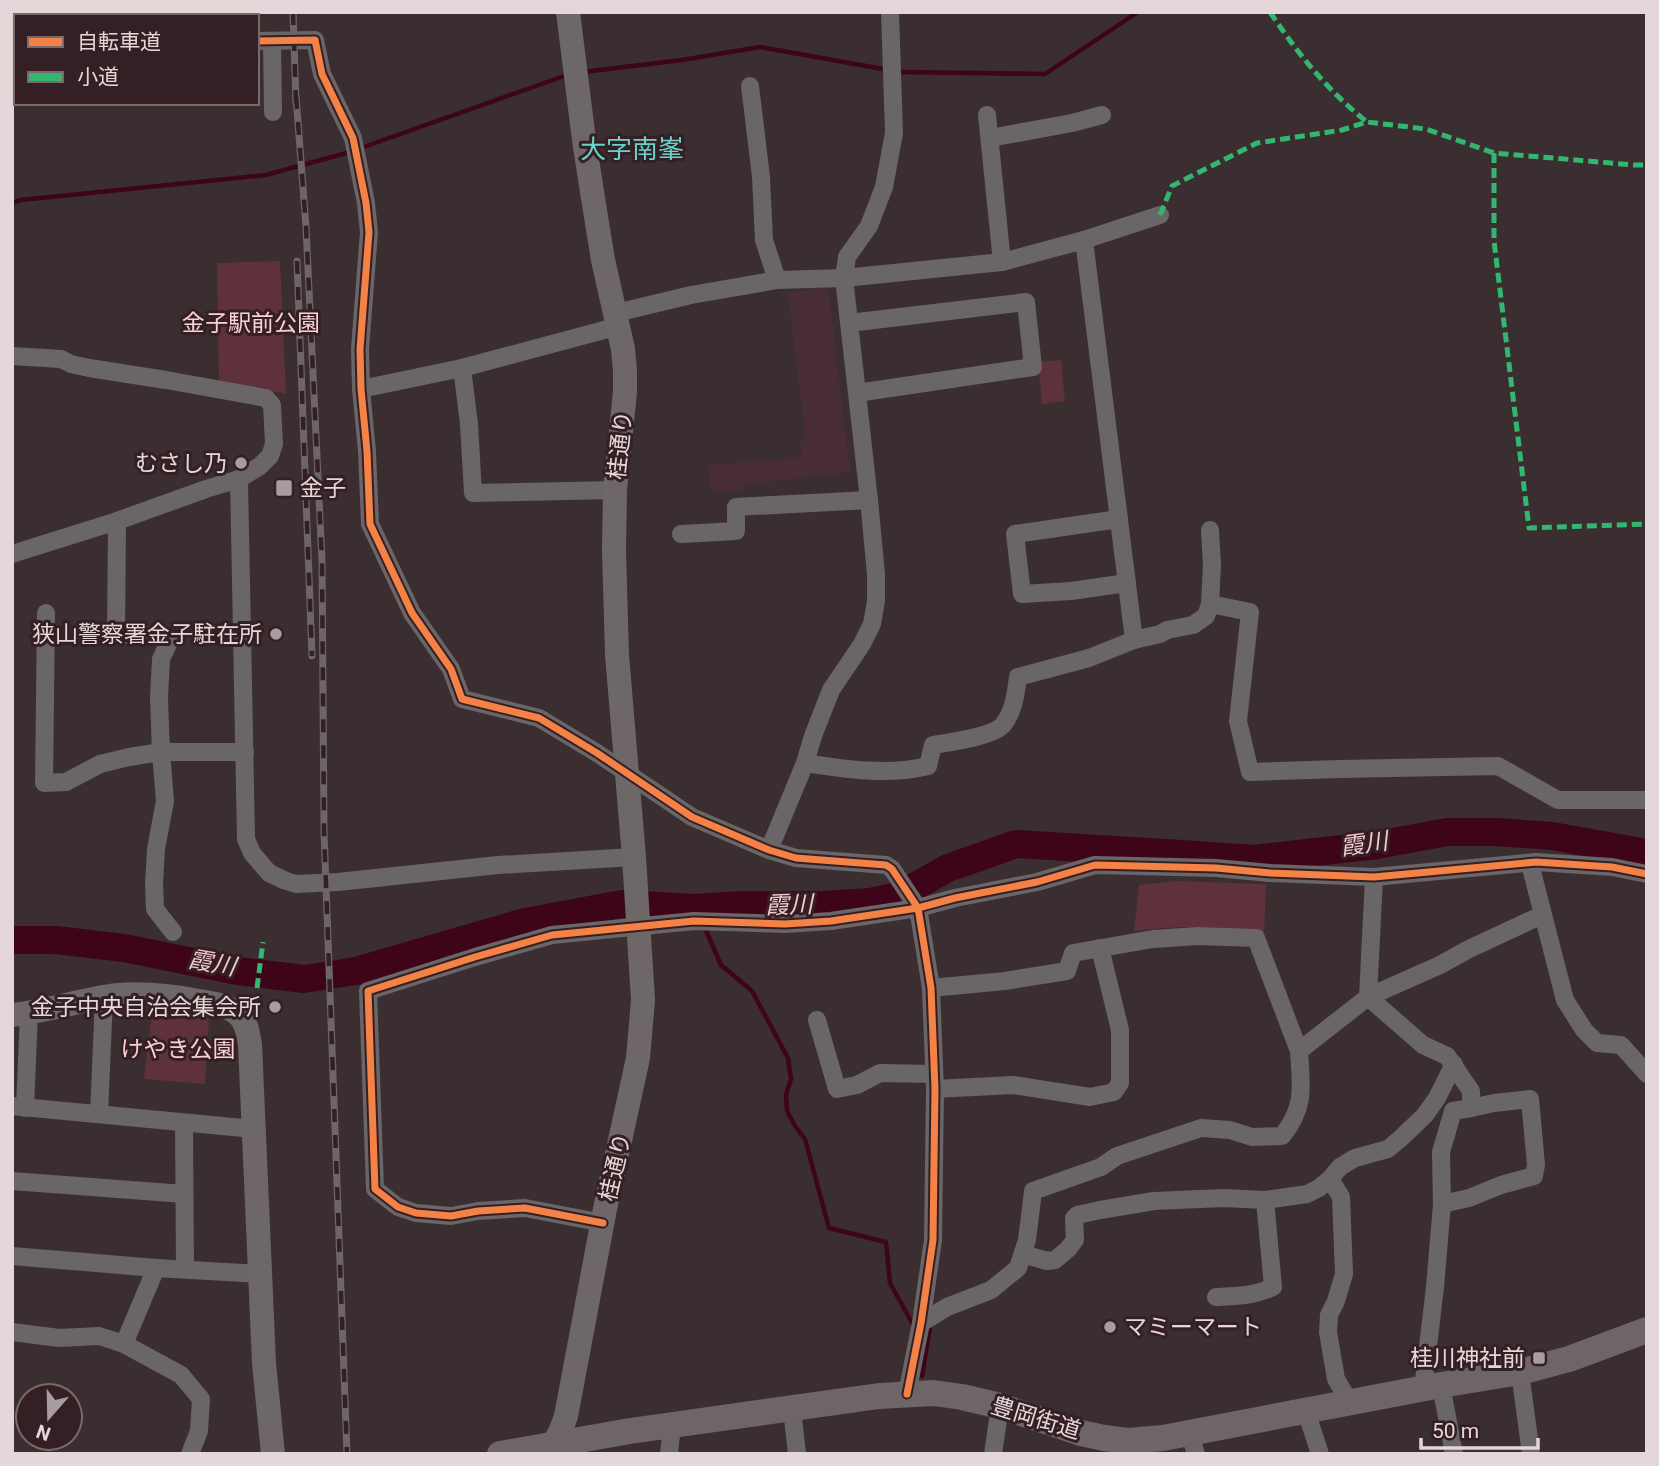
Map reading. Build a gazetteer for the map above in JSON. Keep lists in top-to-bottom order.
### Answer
{
  "streets": {
    "main road": ["豊岡街道"],
    "street": ["桂通り"]
  },
  "crossings": [
    ["桂通り", "豊岡街道"]
  ],
  "districts": ["大字南峯"],
  "water": ["霞川"],
  "parks": ["金子駅前公園", "けやき公園"],
  "places": {
    "other": [
      "むさし乃",
      "狭山警察署金子駐在所",
      "金子中央自治会集会所",
      "マミーマート"
    ],
    "transit": ["金子", "桂川神社前"]
  },
  "legend": ["自転車道", "小道"],
  "scale_bar": "50 m",
  "north": "bottom"
}
